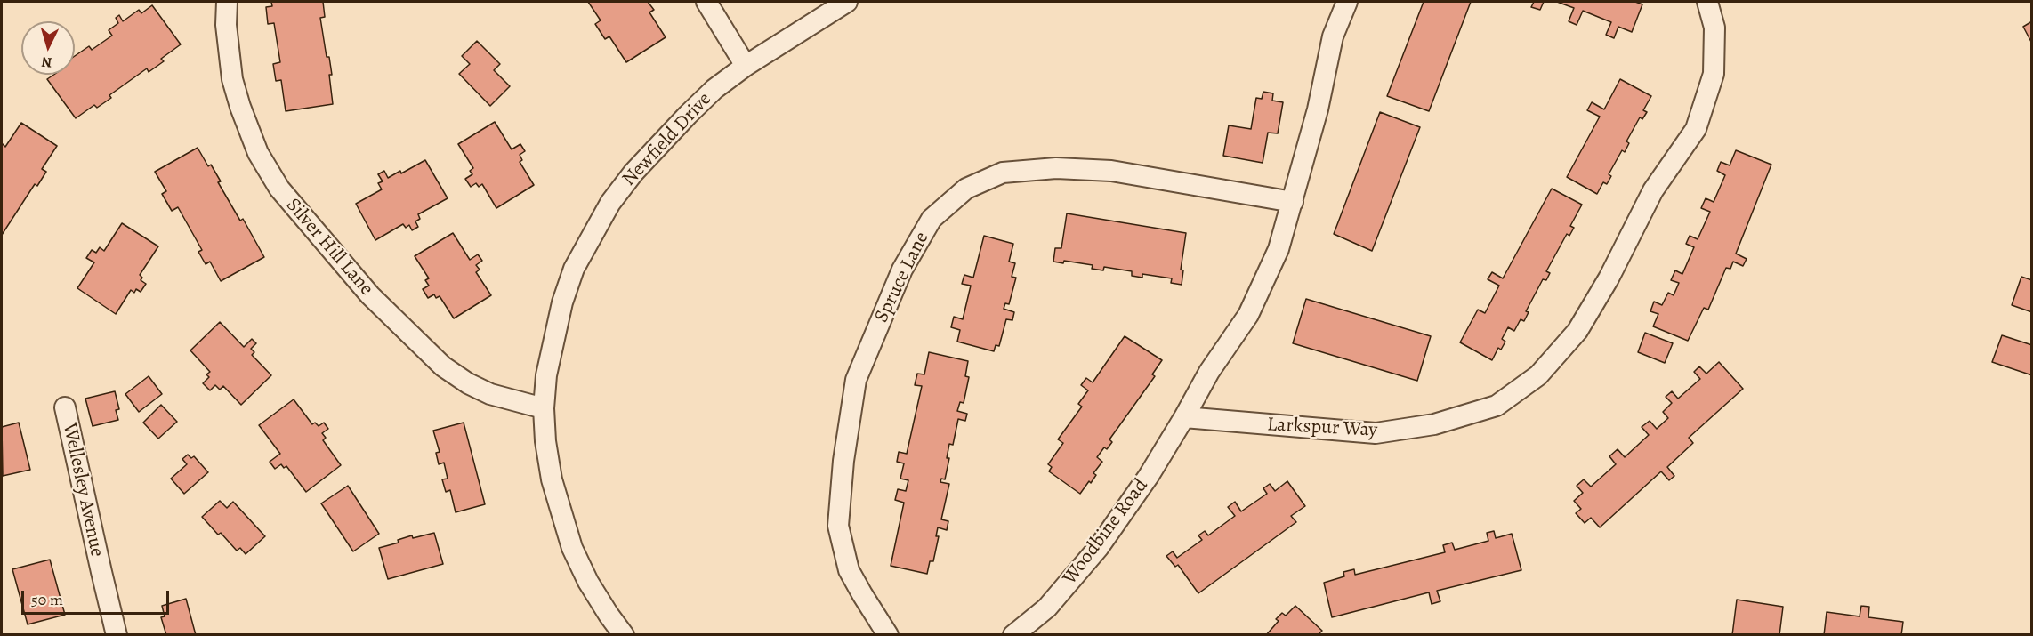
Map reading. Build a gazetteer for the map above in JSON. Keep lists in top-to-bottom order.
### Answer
{
  "streets": {
    "street": [
      "Newfield Drive",
      "Silver Hill Lane",
      "Spruce Lane",
      "Larkspur Way",
      "Wellesley Avenue",
      "Woodbine Road"
    ]
  },
  "crossings": [
    ["Newfield Drive", "Silver Hill Lane"],
    ["Larkspur Way", "Woodbine Road"]
  ],
  "scale_bar": "50 m",
  "north": "bottom"
}
